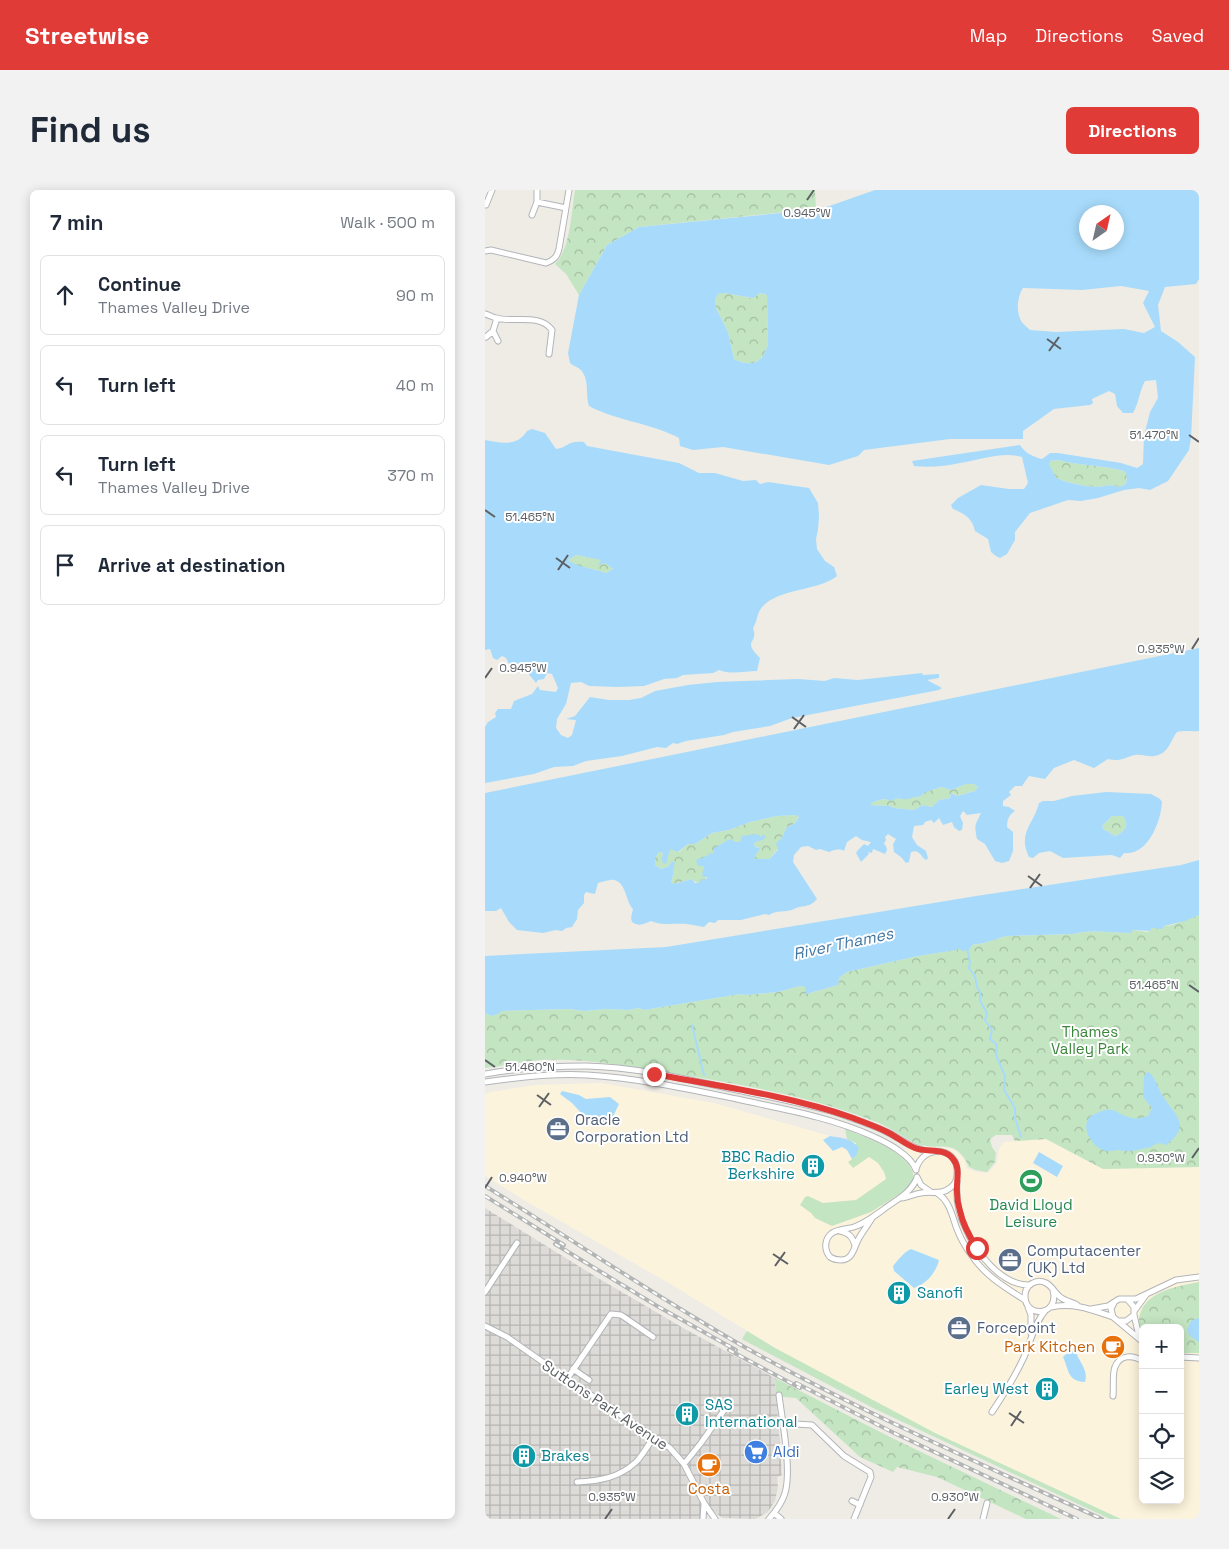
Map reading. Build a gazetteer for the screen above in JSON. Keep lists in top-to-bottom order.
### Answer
{
  "streets": {
    "street": ["Suttons Park Avenue"]
  },
  "water": ["River Thames"],
  "parks": ["Thames Valley Park"],
  "places": {
    "office": ["Oracle Corporation Ltd", "Computacenter (UK) Ltd", "Forcepoint"],
    "building": [
      "BBC Radio Berkshire",
      "Sanofi",
      "Earley West",
      "SAS International",
      "Brakes"
    ],
    "sports": ["David Lloyd Leisure"],
    "cafe": ["Park Kitchen", "Costa"],
    "supermarket": ["Aldi"]
  },
  "north": "top right",
  "page": {
    "header": "Streetwise",
    "nav": ["Map", "Directions", "Saved"],
    "buttons": "Directions",
    "title": "Find us",
    "heading": ["7 min", "Walk · 500 m"],
    "list": [
      ["Continue", "Thames Valley Drive", "90 m"],
      ["Turn left", "40 m"],
      ["Turn left", "Thames Valley Drive", "370 m"],
      "Arrive at destination"
    ],
    "map_buttons": ["+", "−"]
  },
  "coordinates": [
    "0.945°W",
    "51.470°N",
    "51.465°N",
    "0.935°W",
    "51.460°N",
    "0.930°W",
    "0.940°W"
  ]
}
